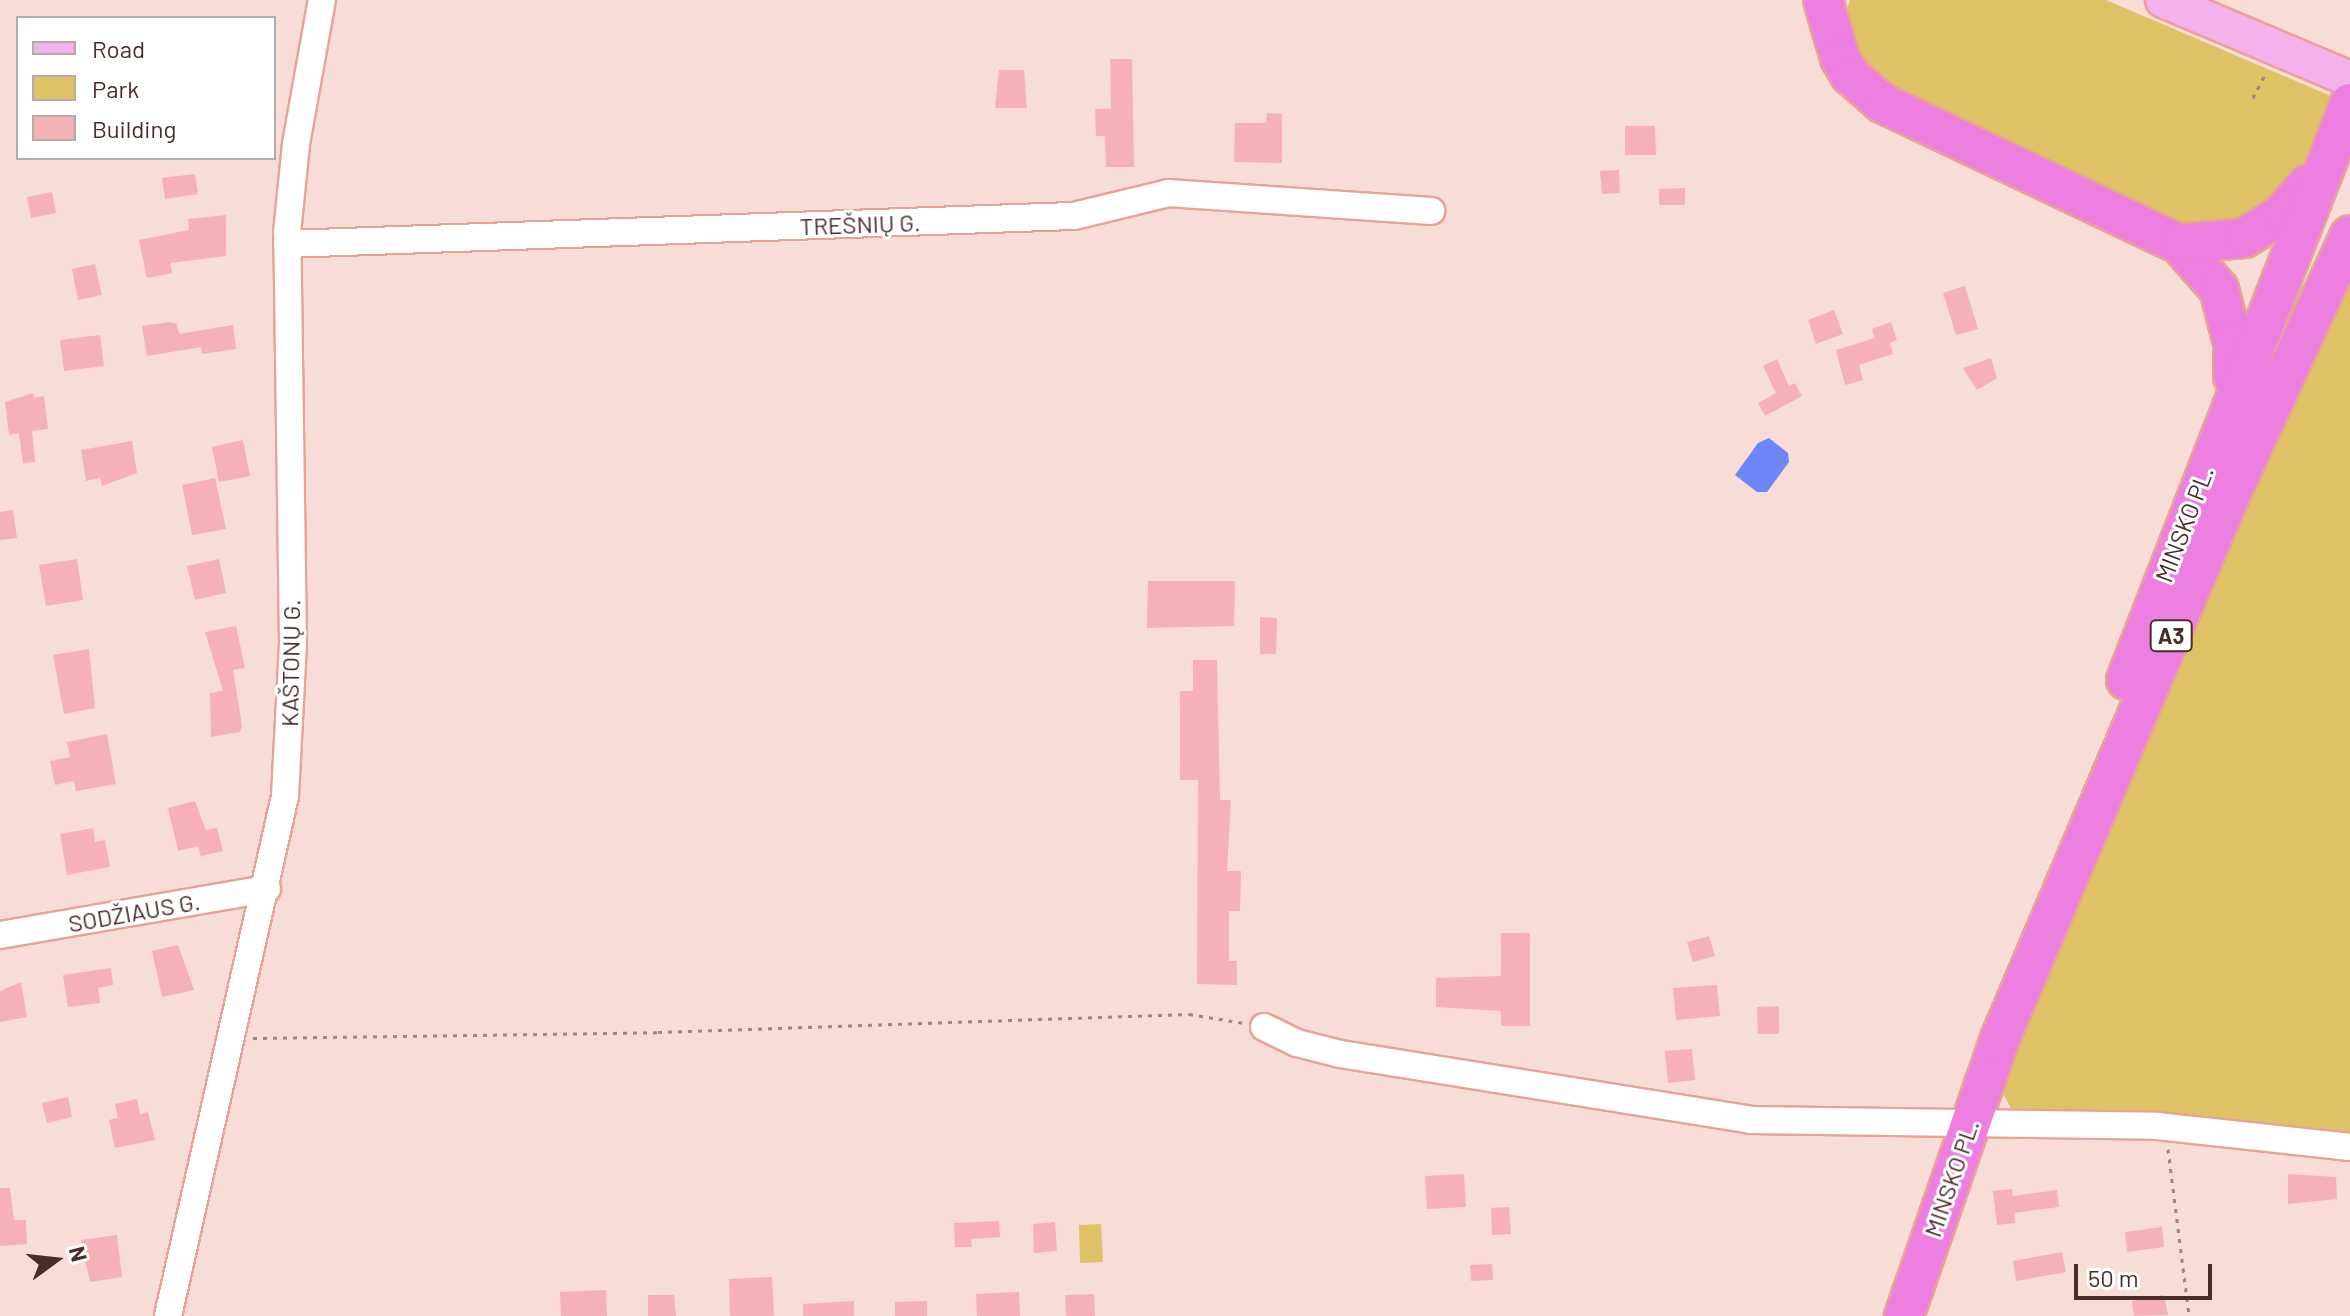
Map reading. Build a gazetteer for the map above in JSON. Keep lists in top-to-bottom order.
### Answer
{
  "streets": {
    "highway": ["MINSKO PL.", "A3"],
    "street": ["TREŠNIŲ G.", "KAŠTONŲ G.", "SODŽIAUS G."]
  },
  "crossings": [
    ["TREŠNIŲ G.", "KAŠTONŲ G."],
    ["KAŠTONŲ G.", "SODŽIAUS G."]
  ],
  "legend": ["Road", "Park", "Building"],
  "scale_bar": "50 m",
  "north": "right"
}
